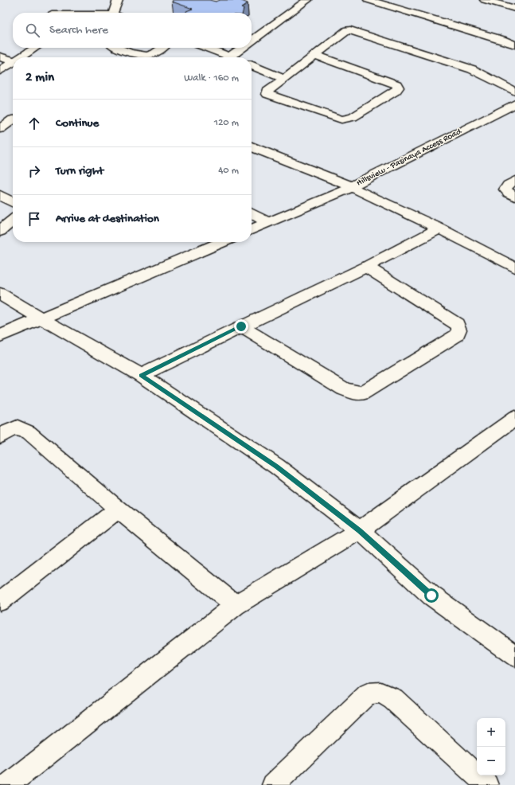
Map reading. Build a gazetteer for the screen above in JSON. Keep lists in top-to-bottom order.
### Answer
{
  "streets": {
    "street": ["Hillsview - Pasinaya Access Road"]
  },
  "page": {
    "search": "Search here",
    "heading": ["2 min", "Walk · 160 m"],
    "list": [
      ["Continue", "120 m"],
      ["Turn right", "40 m"],
      "Arrive at destination"
    ],
    "map_buttons": ["+", "−"]
  }
}
